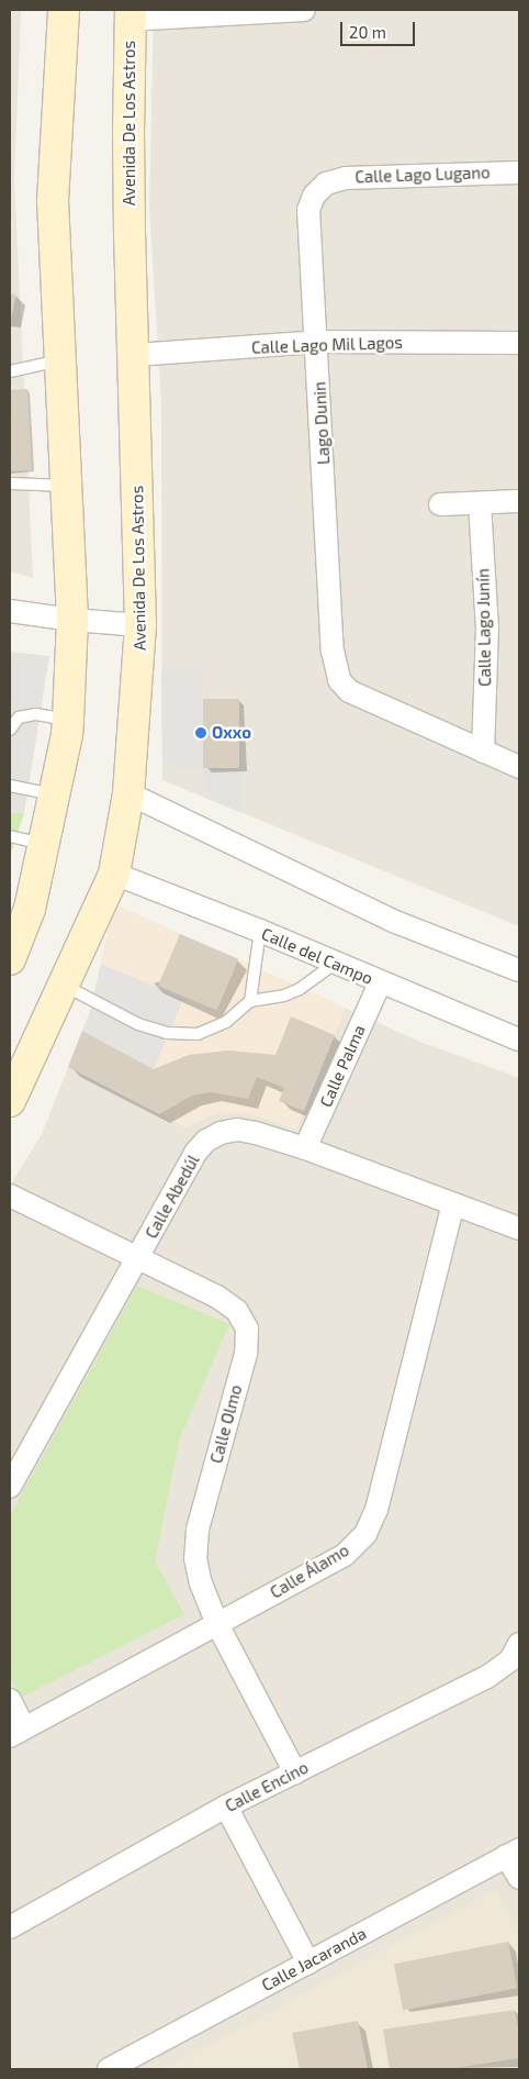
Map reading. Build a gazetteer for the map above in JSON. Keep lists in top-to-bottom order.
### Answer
{
  "streets": {
    "main road": ["Avenida De Los Astros"],
    "street": [
      "Calle Lago Lugano",
      "Calle Lago Mil Lagos",
      "Lago Dunin",
      "Calle Lago Junín",
      "Calle del Campo",
      "Calle Palma",
      "Calle Abedúl",
      "Calle Olmo",
      "Calle Álamo",
      "Calle Encino",
      "Calle Jacaranda"
    ]
  },
  "crossings": [
    ["Avenida De Los Astros", "Calle Lago Mil Lagos"],
    ["Avenida De Los Astros", "Calle del Campo"],
    ["Calle Lago Lugano", "Lago Dunin"],
    ["Calle Lago Mil Lagos", "Lago Dunin"],
    ["Lago Dunin", "Calle Lago Junín"],
    ["Calle del Campo", "Calle Palma"],
    ["Calle Palma", "Calle Abedúl"],
    ["Calle Abedúl", "Calle Olmo"],
    ["Calle Abedúl", "Calle Álamo"],
    ["Calle Olmo", "Calle Álamo"],
    ["Calle Olmo", "Calle Encino"]
  ],
  "places": ["Oxxo"],
  "scale_bar": "20 m"
}
